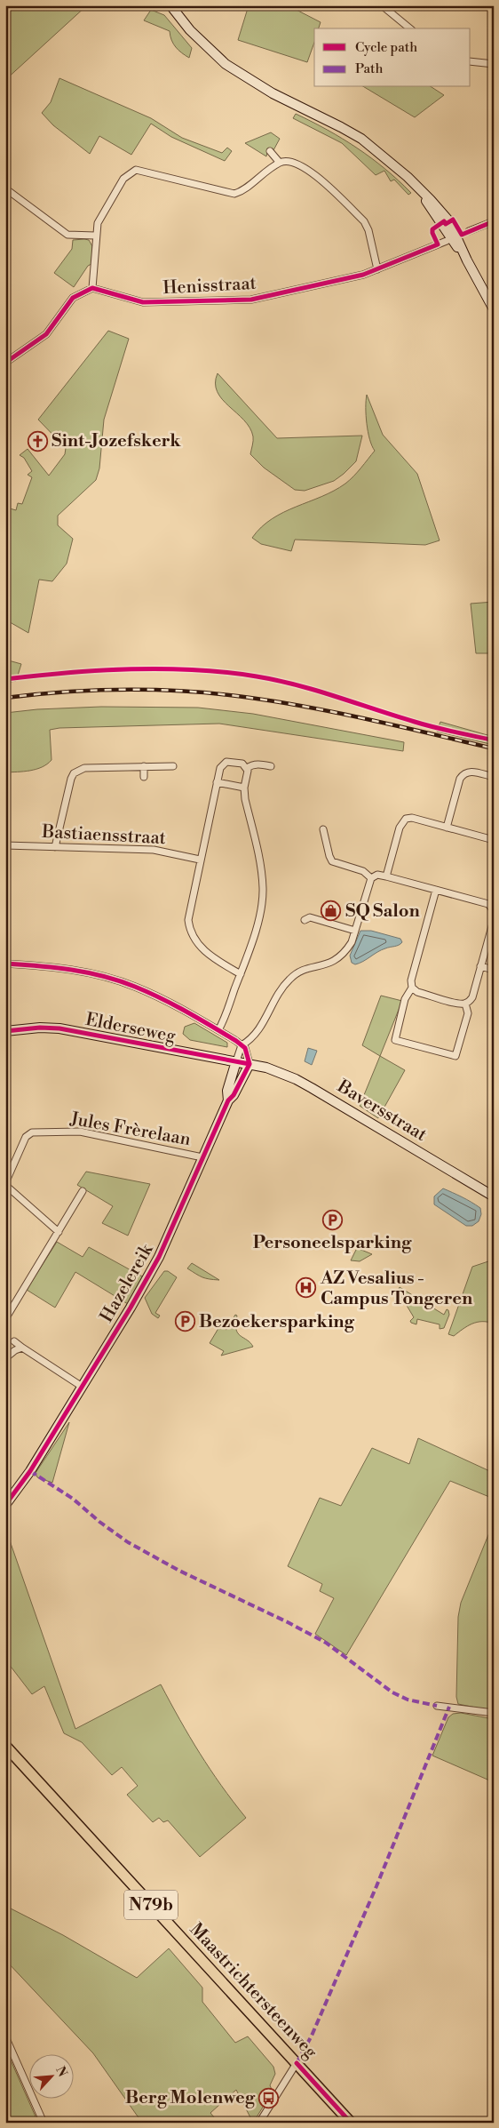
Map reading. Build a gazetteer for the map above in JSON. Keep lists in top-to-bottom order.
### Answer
{
  "streets": {
    "main road": [
      "Elderseweg",
      "Baversstraat",
      "Hazelereik",
      "N79b",
      "Maastrichtersteenweg"
    ],
    "street": ["Henisstraat", "Bastiaensstraat", "Jules Frèrelaan"]
  },
  "crossings": [
    ["Elderseweg", "Baversstraat"],
    ["Elderseweg", "Hazelereik"],
    ["Baversstraat", "Hazelereik"],
    ["Jules Frèrelaan", "Hazelereik"]
  ],
  "places": {
    "church": ["Sint-Jozefskerk"],
    "shop": ["SQ Salon"],
    "parking": ["Personeelsparking", "Bezoekersparking"],
    "hospital": ["AZ Vesalius - Campus Tongeren"],
    "bus stop": ["Berg Molenweg"]
  },
  "legend": ["Cycle path", "Path"],
  "north": "top right"
}
